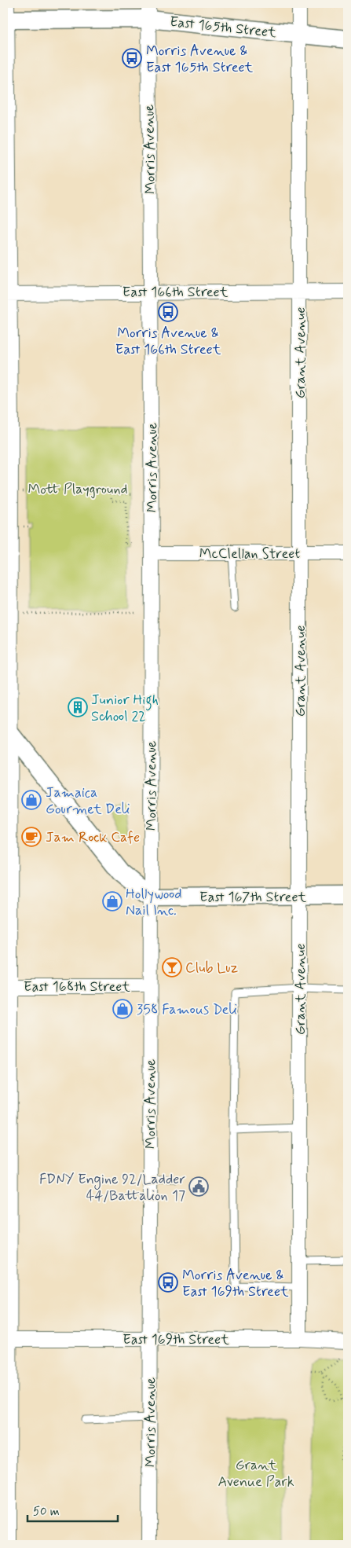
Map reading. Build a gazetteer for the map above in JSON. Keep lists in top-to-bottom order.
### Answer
{
  "streets": {
    "street": [
      "East 165th Street",
      "Morris Avenue",
      "East 166th Street",
      "Grant Avenue",
      "McClellan Street",
      "East 167th Street",
      "East 168th Street",
      "East 169th Street"
    ]
  },
  "crossings": [
    ["East 165th Street", "Morris Avenue"],
    ["East 165th Street", "Grant Avenue"],
    ["Morris Avenue", "East 166th Street"],
    ["Morris Avenue", "McClellan Street"],
    ["Morris Avenue", "East 167th Street"],
    ["Morris Avenue", "East 168th Street"],
    ["Morris Avenue", "East 169th Street"],
    ["East 166th Street", "Grant Avenue"],
    ["Grant Avenue", "McClellan Street"],
    ["Grant Avenue", "East 167th Street"],
    ["Grant Avenue", "East 169th Street"]
  ],
  "parks": ["Mott Playground", "Grant Avenue Park"],
  "places": {
    "bus stop": ["Morris Avenue & East 165th Street", "Morris Avenue & East 166th Street", "Morris Avenue & East 169th Street"],
    "building": ["Junior High School 22"],
    "shop": ["Jamaica Gourmet Deli", "Hollywood Nail Inc.", "358 Famous Deli"],
    "cafe": ["Jam Rock Cafe"],
    "bar": ["Club Luz"],
    "public building": ["FDNY Engine 92/Ladder 44/Battalion 17"]
  },
  "scale_bar": "50 m"
}
